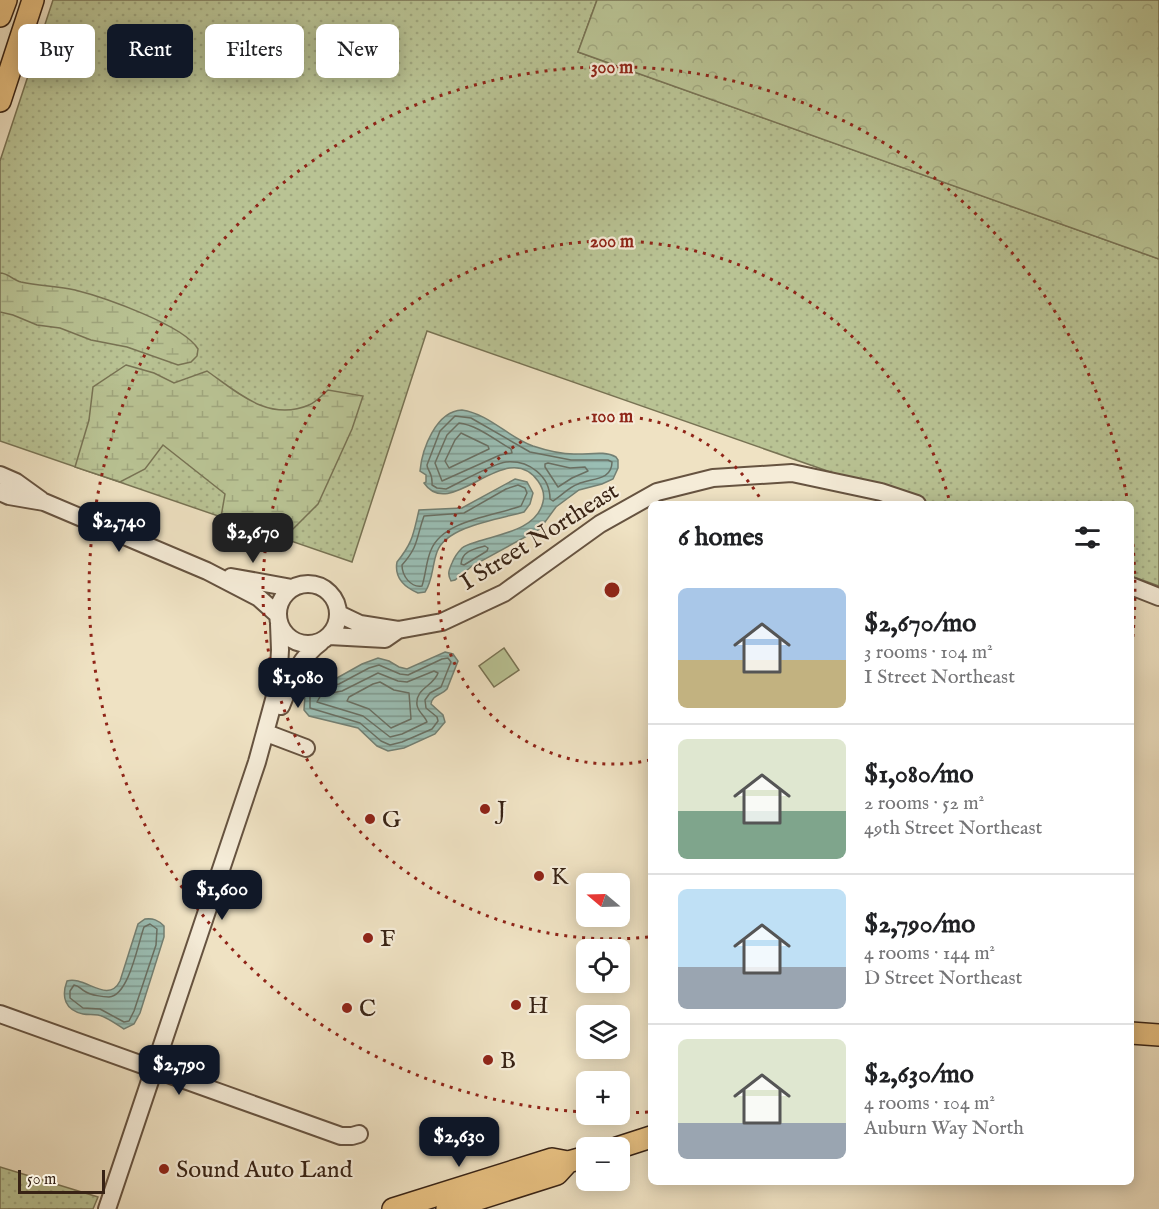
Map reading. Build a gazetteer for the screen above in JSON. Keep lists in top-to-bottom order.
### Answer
{
  "streets": {
    "street": ["I Street Northeast"]
  },
  "places": [
    "J",
    "G",
    "K",
    "F",
    "H",
    "C",
    "B",
    "Sound Auto Land"
  ],
  "scale_bar": "50 m",
  "north": "left",
  "page": {
    "chip": [
      "Buy",
      "Rent",
      "Filters",
      "New"
    ],
    "heading": "6 homes",
    "price": [
      "$2,740",
      "$2,670",
      "$1,080",
      "$1,600",
      "$2,790",
      "$2,630"
    ],
    "list": [
      {
        "name": "$2,670/mo",
        "note": "3 rooms · 104 m² · I Street Northeast"
      },
      {
        "name": "$1,080/mo",
        "note": "2 rooms · 52 m² · 49th Street Northeast"
      },
      {
        "name": "$2,790/mo",
        "note": "4 rooms · 144 m² · D Street Northeast"
      },
      {
        "name": "$2,630/mo",
        "note": "4 rooms · 104 m² · Auburn Way North"
      }
    ],
    "map_buttons": ["+", "−"],
    "scale": "50 m"
  },
  "rings": ["300 m", "200 m", "100 m"]
}
